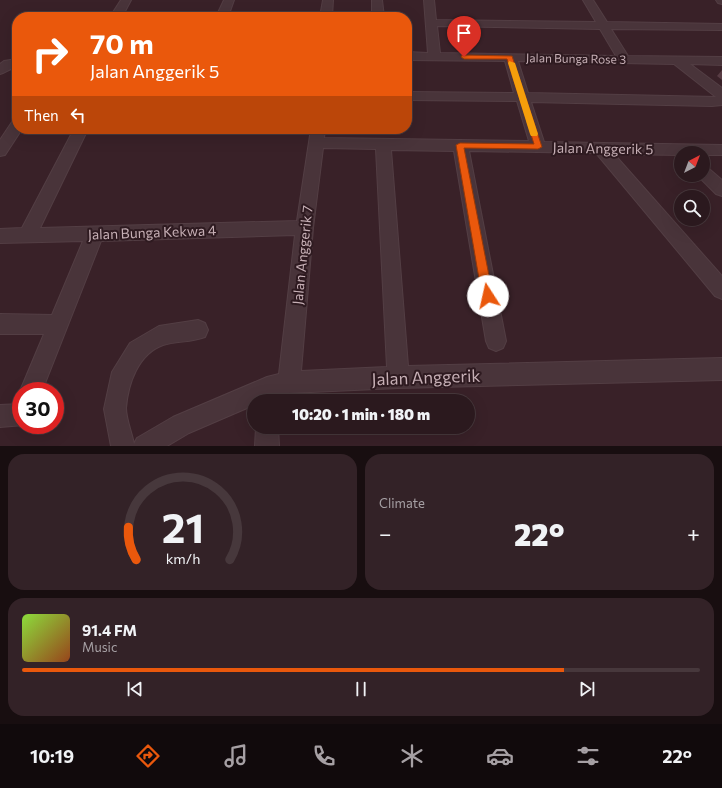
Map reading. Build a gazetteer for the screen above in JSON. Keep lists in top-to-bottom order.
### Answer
{
  "streets": {
    "street": [
      "Jalan Bunga Rose 3",
      "Jalan Anggerik 5",
      "Jalan Bunga Kekwa 4",
      "Jalan Anggerik 7",
      "Jalan Anggerik"
    ]
  },
  "crossings": [
    ["Jalan Anggerik 5", "Jalan Anggerik 7"],
    ["Jalan Bunga Kekwa 4", "Jalan Anggerik 7"],
    ["Jalan Anggerik 7", "Jalan Anggerik"]
  ],
  "north": "top right",
  "page": {
    "turn": ["70 m", "Jalan Anggerik 5"],
    "then": "Then",
    "limit": "30",
    "trip": "10:20 · 1 min · 180 m",
    "tile": "Climate",
    "heat": ["−", "22°", "+"],
    "song": ["91.4 FM", "Music"],
    "tabs": ["10:19", "22°"],
    "gauge": ["21", "km/h"]
  }
}
